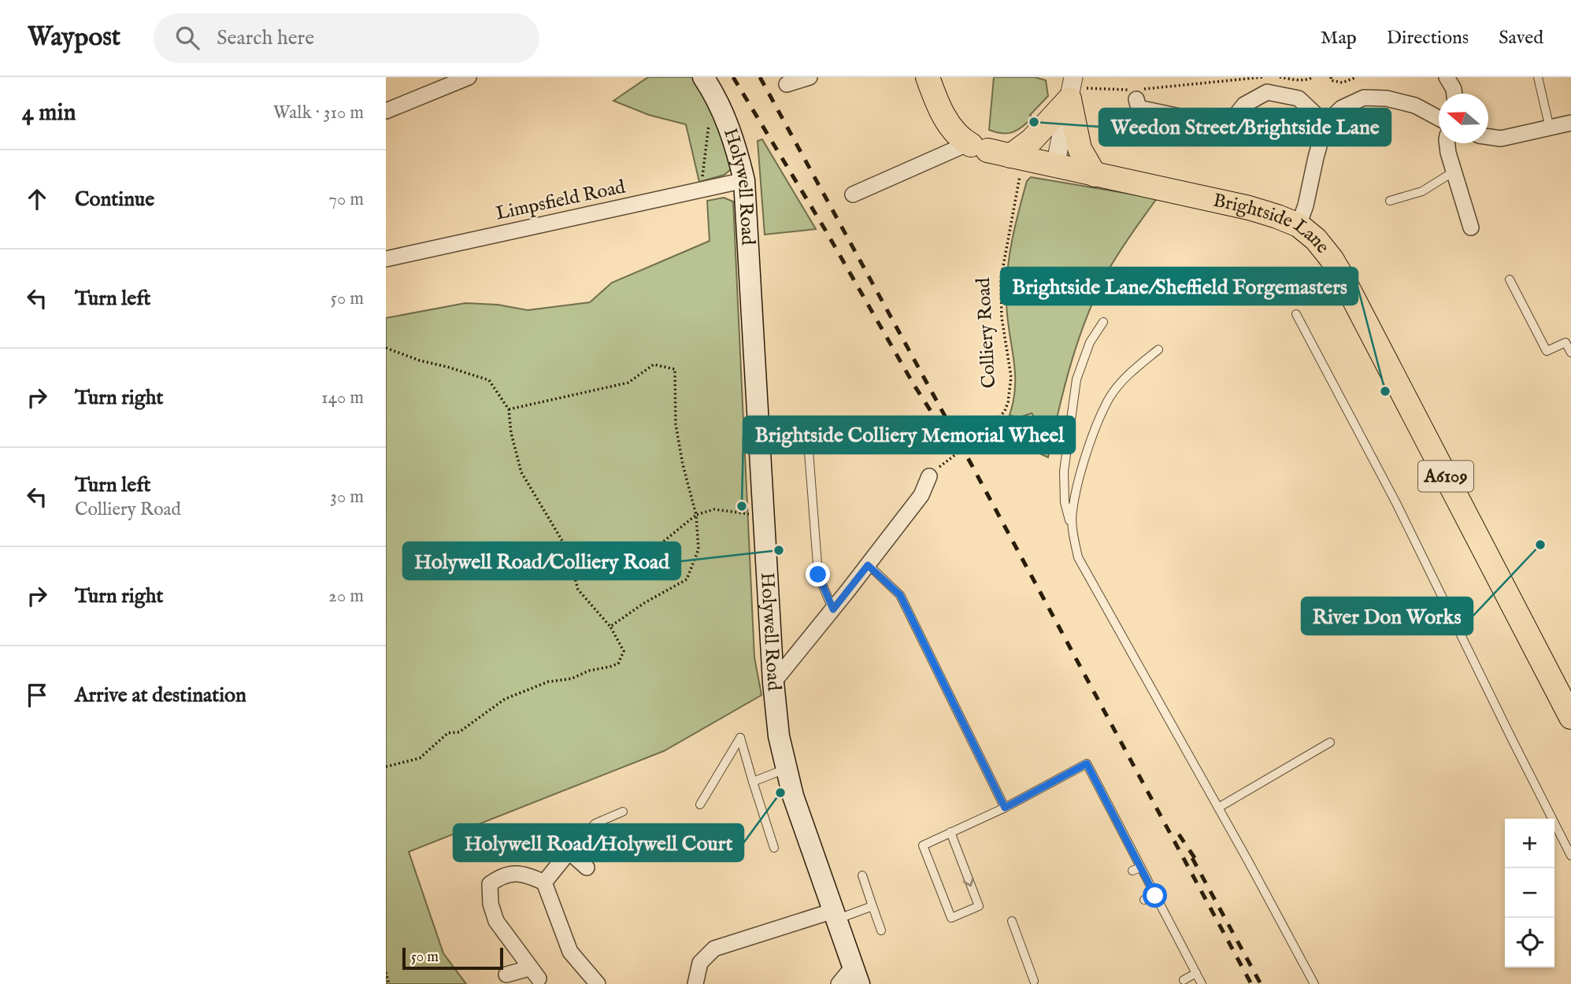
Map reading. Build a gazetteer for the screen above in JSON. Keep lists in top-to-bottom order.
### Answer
{
  "streets": {
    "main road": ["Holywell Road", "Brightside Lane", "A6109"],
    "street": ["Limpsfield Road"],
    "path": ["Colliery Road"]
  },
  "crossings": [
    ["Holywell Road", "Limpsfield Road"],
    ["Brightside Lane", "A6109"],
    ["Colliery Road", "A6109"]
  ],
  "places": [
    "Weedon Street/Brightside Lane",
    "Brightside Lane/Sheffield Forgemasters",
    "Brightside Colliery Memorial Wheel",
    "River Don Works",
    "Holywell Road/Colliery Road",
    "Holywell Road/Holywell Court"
  ],
  "scale_bar": "50 m",
  "north": "left",
  "page": {
    "header": "Waypost",
    "search": "Search here",
    "nav": ["Map", "Directions", "Saved"],
    "heading": ["4 min", "Walk · 310 m"],
    "list": [
      ["Continue", "70 m"],
      ["Turn left", "50 m"],
      ["Turn right", "140 m"],
      ["Turn left", "Colliery Road", "30 m"],
      ["Turn right", "20 m"],
      "Arrive at destination"
    ],
    "map_buttons": ["+", "−"],
    "scale": "50 m"
  }
}
